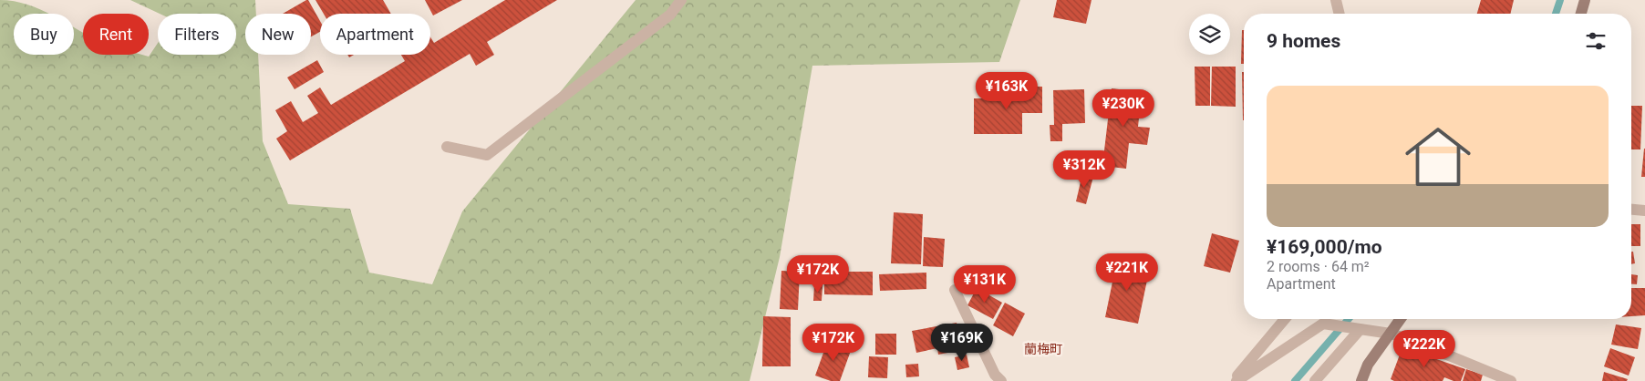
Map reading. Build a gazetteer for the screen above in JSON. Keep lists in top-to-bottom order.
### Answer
{
  "districts": ["蘭梅町"],
  "page": {
    "chip": [
      "Buy",
      "Rent",
      "Filters",
      "New",
      "Apartment"
    ],
    "heading": "9 homes",
    "list": [
      {
        "name": "¥169,000/mo",
        "note": "2 rooms · 64 m² · Apartment"
      }
    ],
    "price": [
      "¥163K",
      "¥230K",
      "¥312K",
      "¥221K",
      "¥172K",
      "¥131K",
      "¥172K",
      "¥169K",
      "¥222K"
    ]
  }
}
